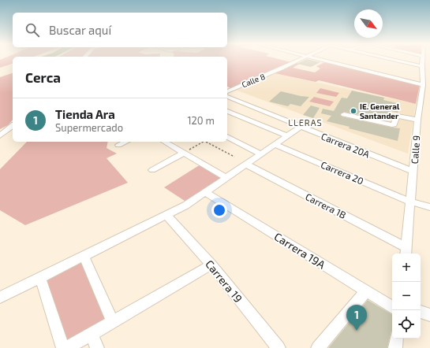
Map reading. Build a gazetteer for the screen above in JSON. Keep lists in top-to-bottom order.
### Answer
{
  "streets": {
    "street": [
      "Calle 8",
      "Carrera 20A",
      "Calle 9",
      "Carrera 20",
      "Carrera 1B",
      "Carrera 19A",
      "Carrera 19"
    ]
  },
  "crossings": [
    ["Carrera 20A", "Calle 9"],
    ["Calle 9", "Carrera 20"],
    ["Calle 9", "Carrera 1B"]
  ],
  "districts": ["LLERAS"],
  "places": ["IE. General Santander"],
  "north": "bottom right",
  "page": {
    "search": "Buscar aquí",
    "heading": "Cerca",
    "list": [
      {
        "mark": "1",
        "name": "Tienda Ara",
        "note": "Supermercado",
        "value": "120 m"
      }
    ],
    "map_buttons": ["+", "−"],
    "pins": "1"
  }
}
